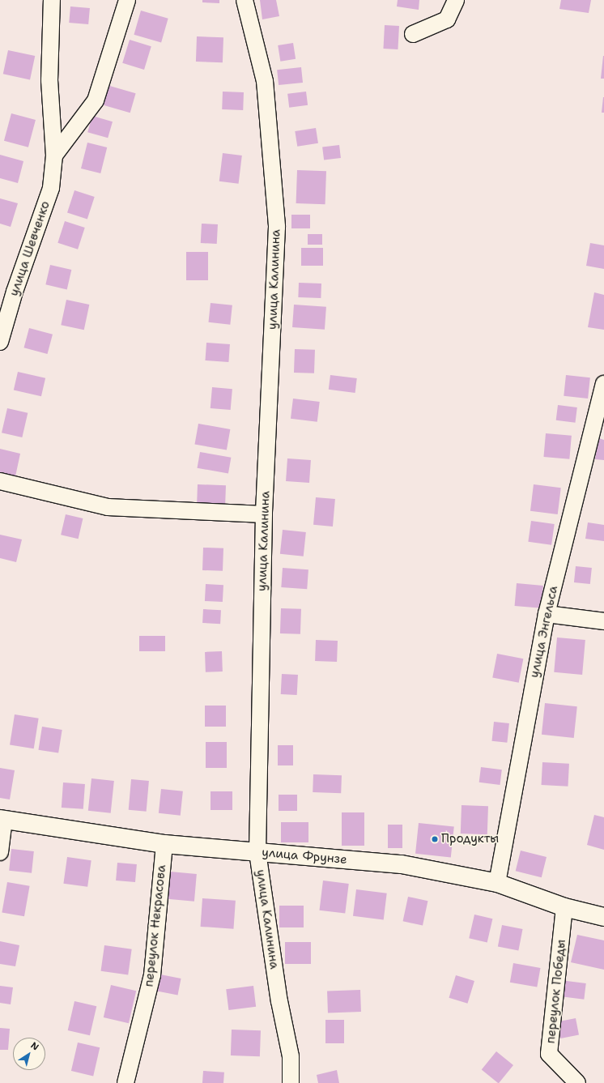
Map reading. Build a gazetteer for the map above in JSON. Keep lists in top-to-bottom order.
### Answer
{
  "streets": {
    "street": [
      "улица Шевченко",
      "улица Калинина",
      "улица Энгельса",
      "улица Фрунзе",
      "переулок Некрасова",
      "переулок Победы"
    ]
  },
  "crossings": [
    ["улица Калинина", "улица Фрунзе"],
    ["улица Энгельса", "улица Фрунзе"],
    ["улица Фрунзе", "переулок Некрасова"],
    ["улица Фрунзе", "переулок Победы"]
  ],
  "places": ["Продукты"],
  "north": "top right"
}
